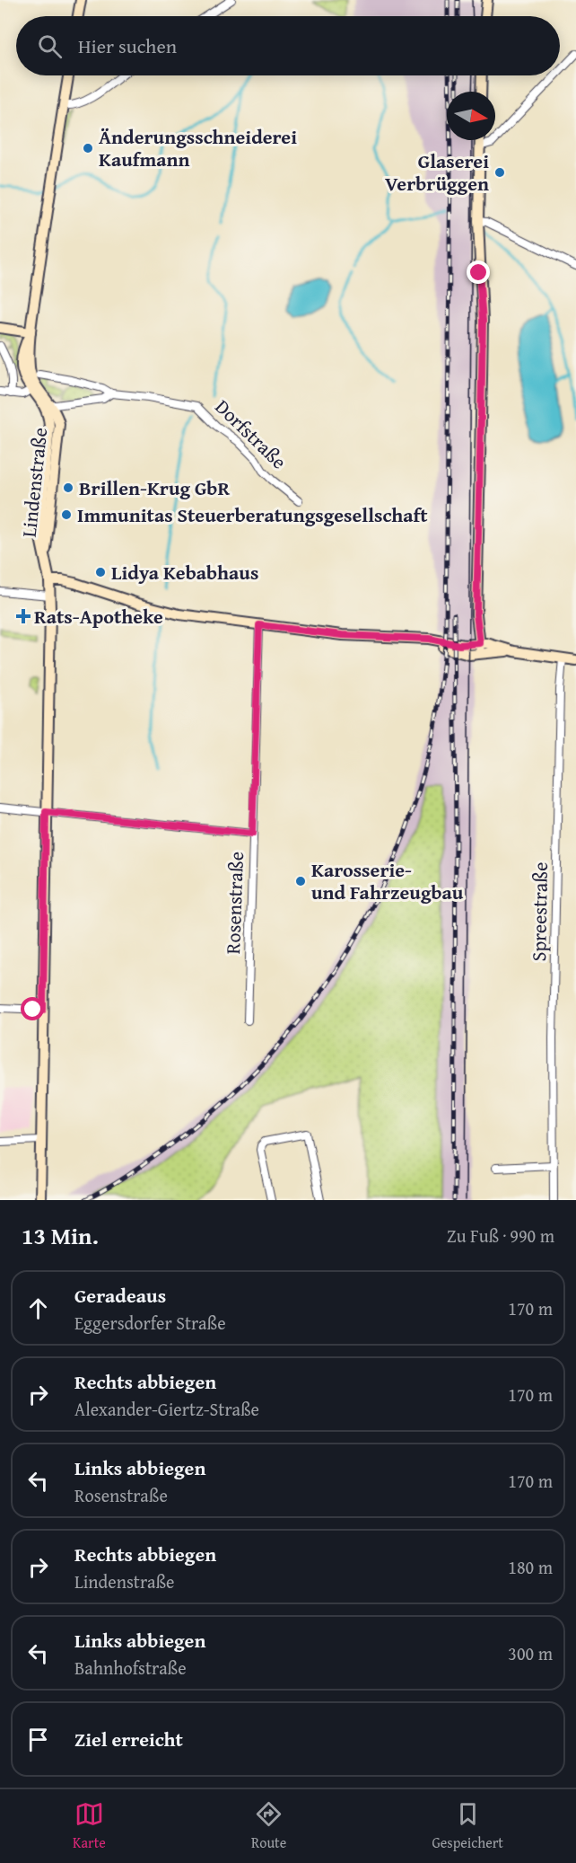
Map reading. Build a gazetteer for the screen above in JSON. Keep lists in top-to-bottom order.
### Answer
{
  "streets": {
    "main road": ["Lindenstraße"],
    "street": ["Dorfstraße", "Rosenstraße", "Spreestraße"]
  },
  "crossings": [
    ["Dorfstraße", "Lindenstraße"]
  ],
  "places": {
    "other": [
      "Änderungsschneiderei Kaufmann",
      "Glaserei Verbrüggen",
      "Brillen-Krug GbR",
      "Immunitas Steuerberatungsgesellschaft",
      "Lidya Kebabhaus",
      "Karosserie- und Fahrzeugbau"
    ],
    "health": ["Rats-Apotheke"]
  },
  "north": "right",
  "page": {
    "search": "Hier suchen",
    "heading": ["13 Min.", "Zu Fuß · 990 m"],
    "list": [
      ["Geradeaus", "Eggersdorfer Straße", "170 m"],
      ["Rechts abbiegen", "Alexander-Giertz-Straße", "170 m"],
      ["Links abbiegen", "Rosenstraße", "170 m"],
      ["Rechts abbiegen", "Lindenstraße", "180 m"],
      ["Links abbiegen", "Bahnhofstraße", "300 m"],
      "Ziel erreicht"
    ],
    "nav": ["Karte", "Route", "Gespeichert"]
  }
}
